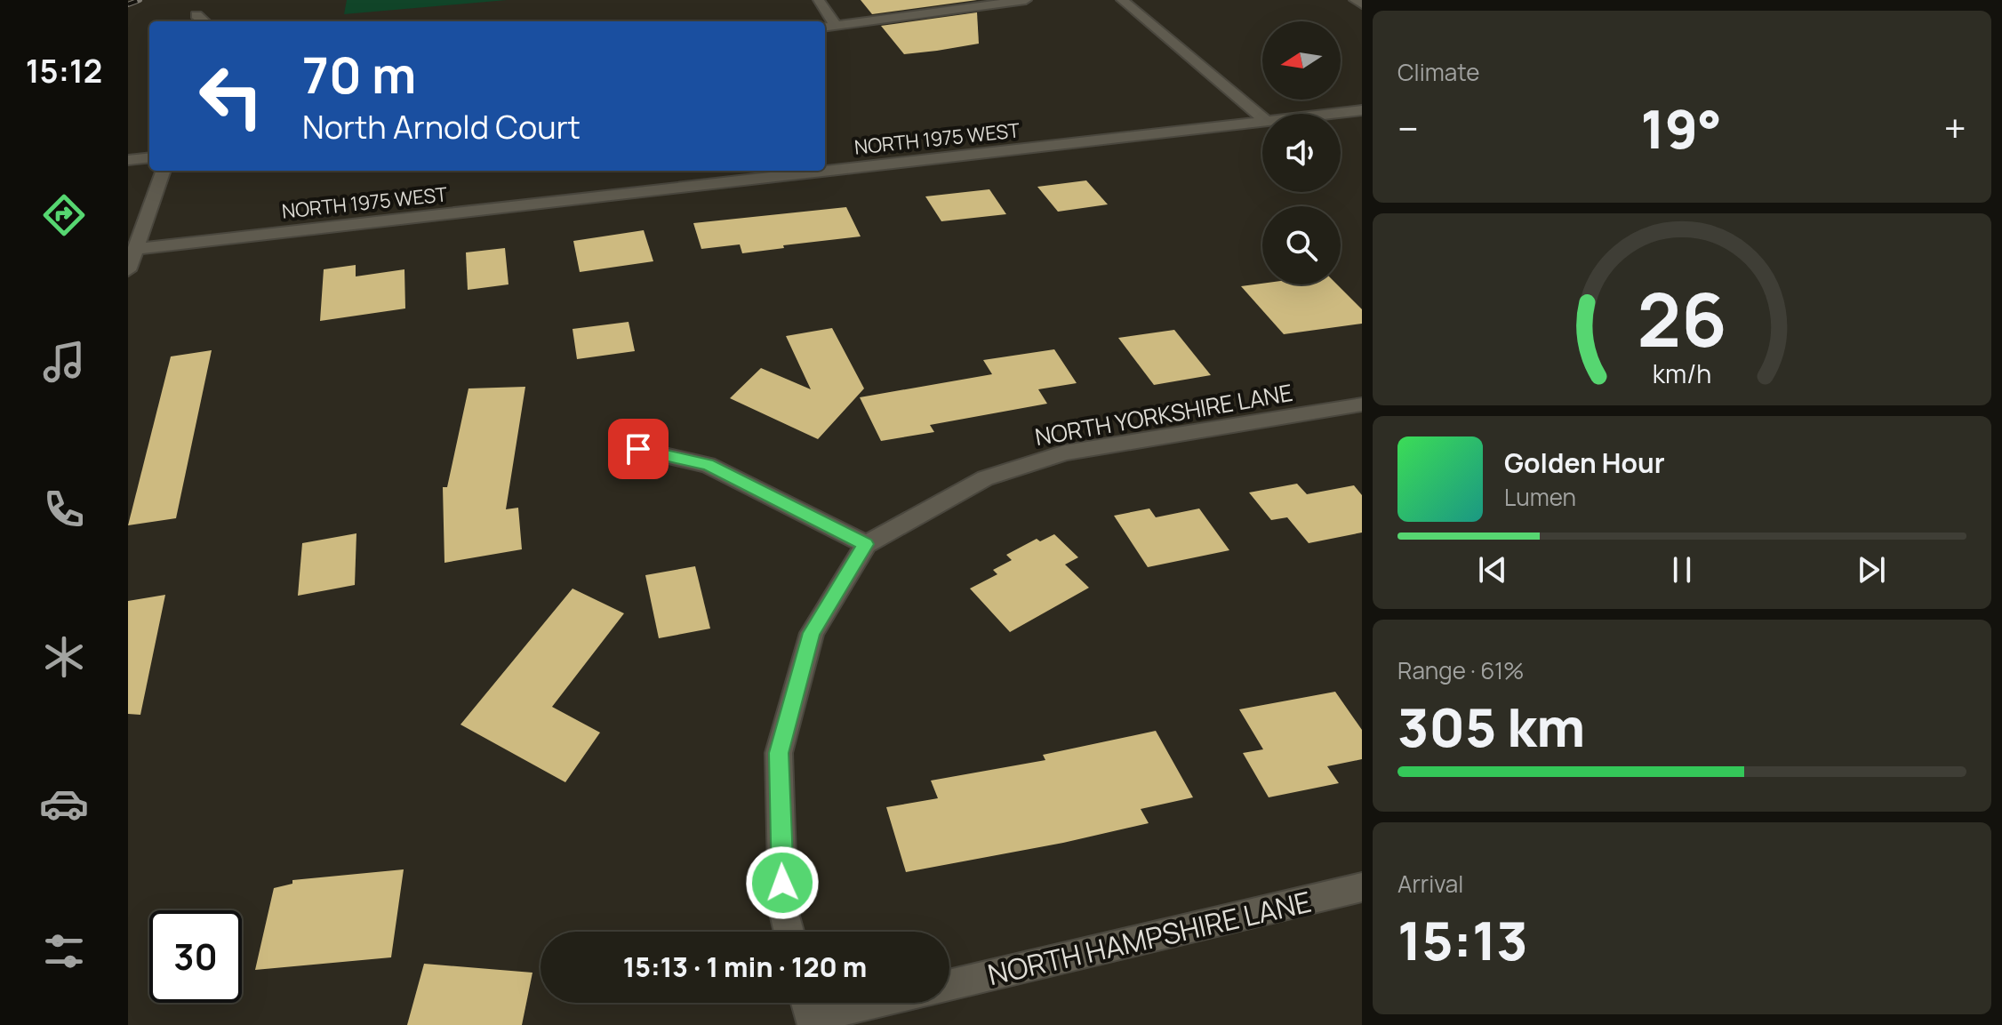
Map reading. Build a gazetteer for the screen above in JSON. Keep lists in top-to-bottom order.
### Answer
{
  "streets": {
    "street": ["NORTH 1975 WEST", "NORTH YORKSHIRE LANE", "NORTH HAMPSHIRE LANE"]
  },
  "north": "left",
  "page": {
    "tabs": "15:12",
    "tile": [
      "Climate",
      ["Range · 61%", "305 km"],
      ["Arrival", "15:13"]
    ],
    "turn": ["70 m", "North Arnold Court"],
    "heat": ["−", "19°", "+"],
    "song": ["Golden Hour", "Lumen"],
    "limit": "30",
    "trip": "15:13 · 1 min · 120 m",
    "gauge": ["26", "km/h"]
  }
}
